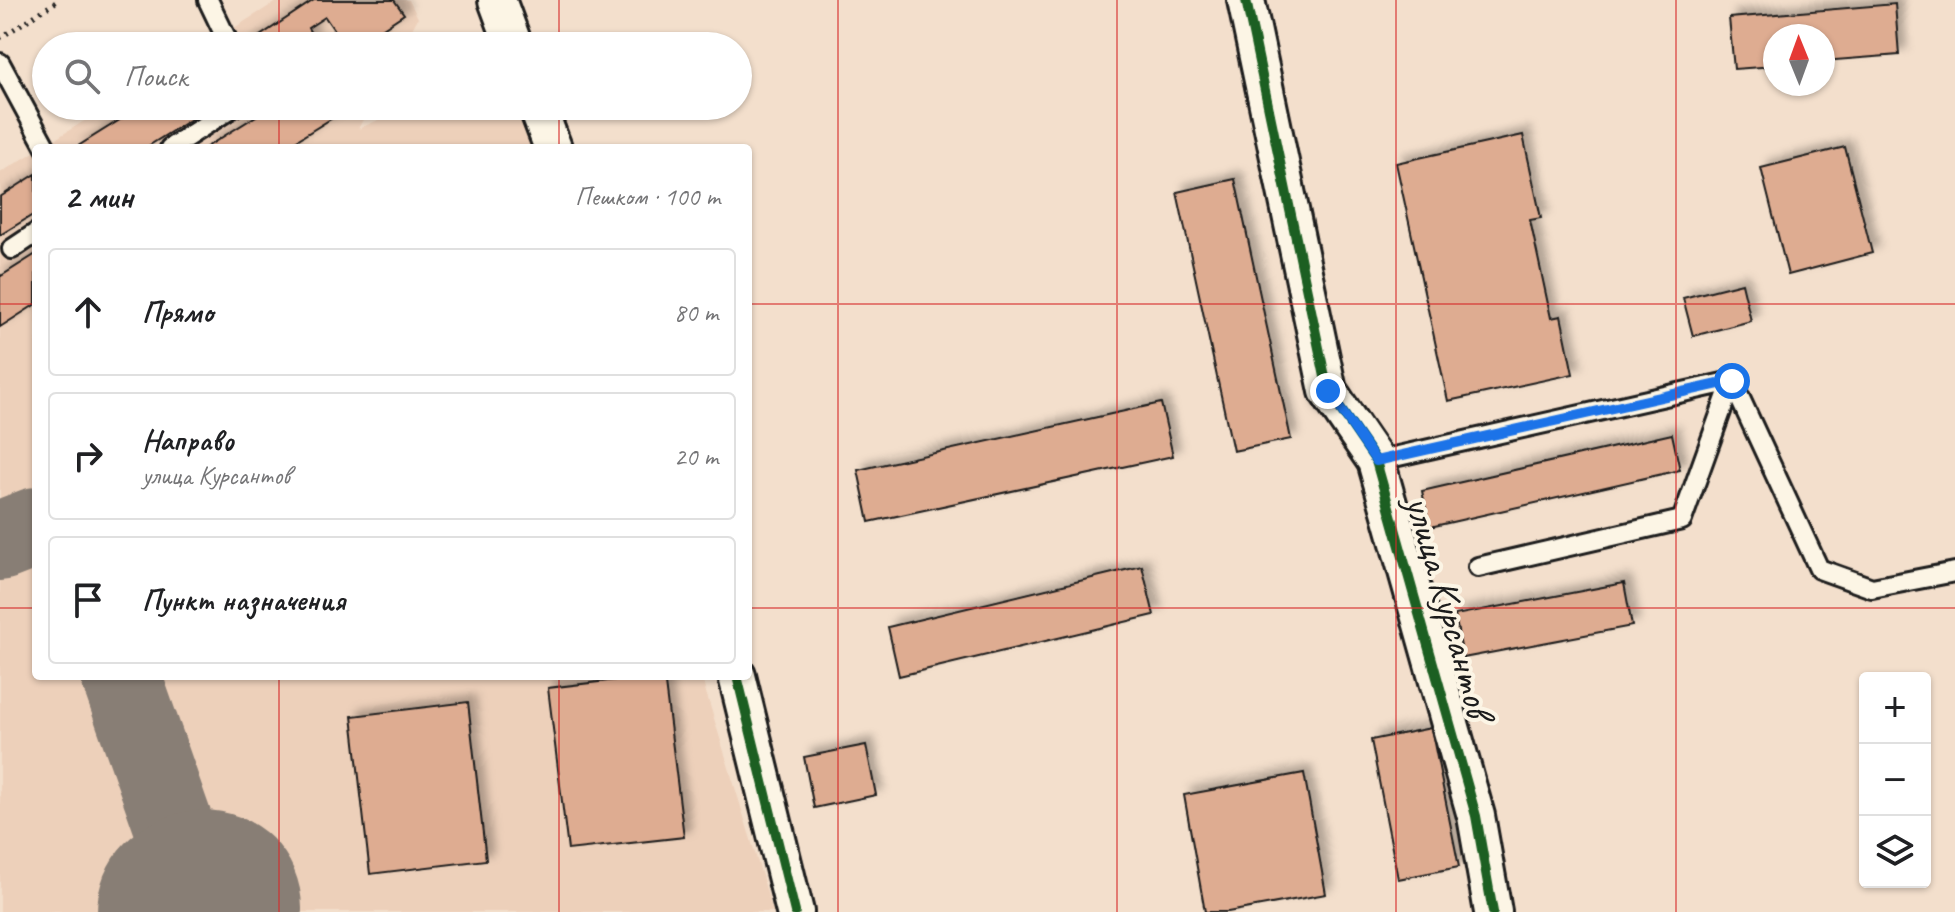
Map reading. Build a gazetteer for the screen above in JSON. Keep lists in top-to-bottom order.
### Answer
{
  "streets": {
    "street": ["улица Курсантов"]
  },
  "north": "top",
  "page": {
    "search": "Поиск",
    "heading": ["2 мин", "Пешком · 100 m"],
    "list": [
      ["Прямо", "80 m"],
      ["Направо", "улица Курсантов", "20 m"],
      "Пункт назначения"
    ],
    "map_buttons": ["+", "−"]
  }
}
